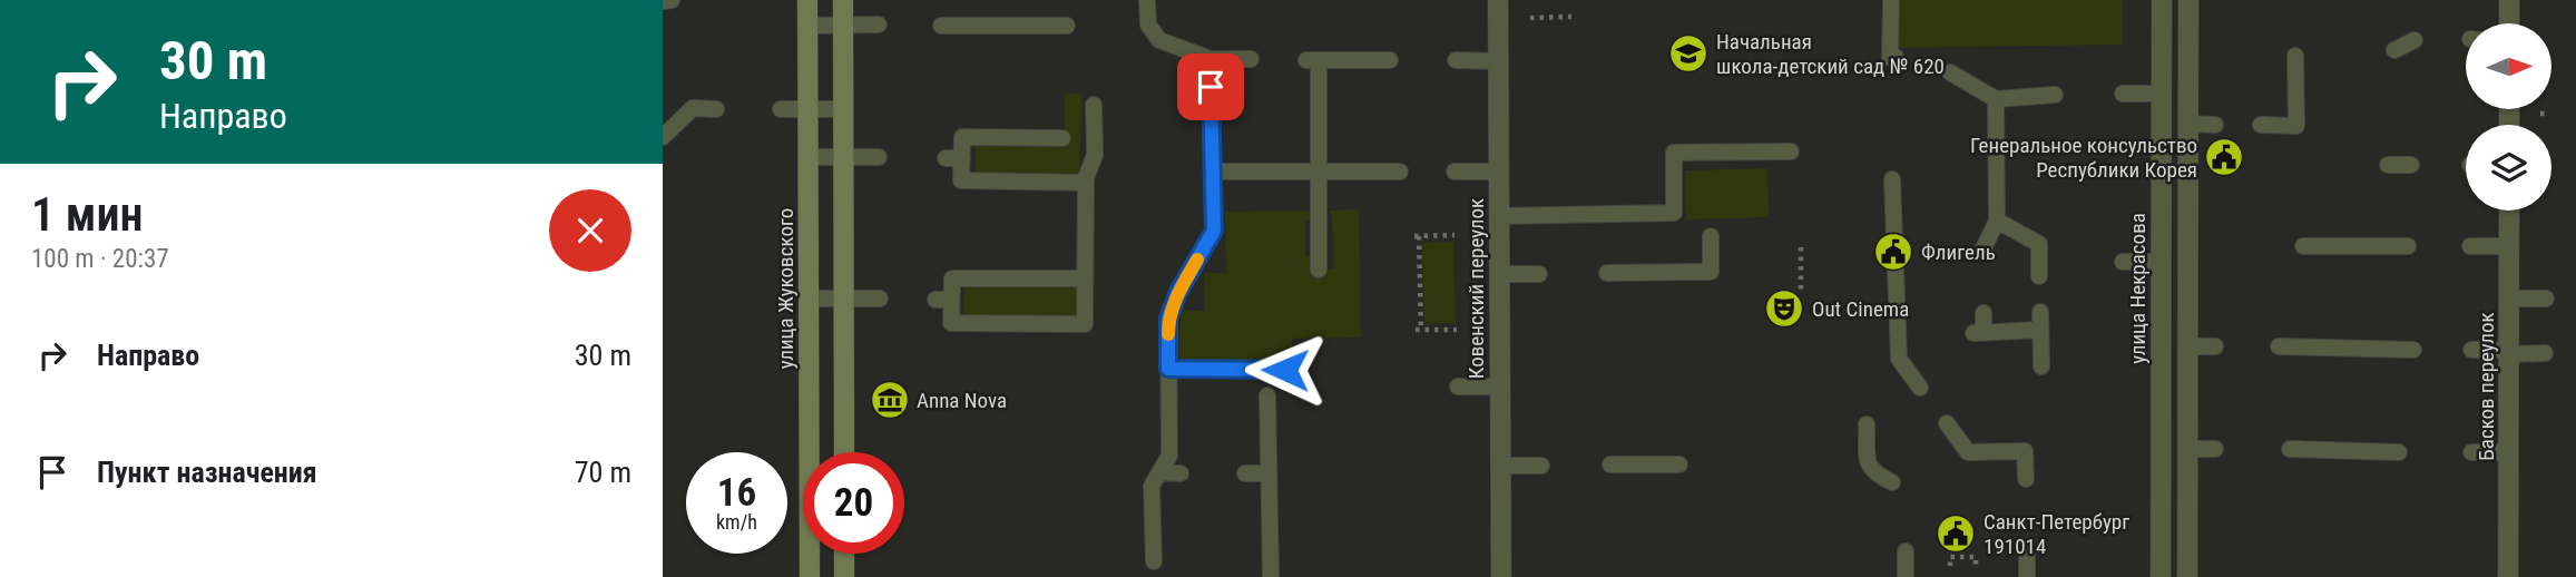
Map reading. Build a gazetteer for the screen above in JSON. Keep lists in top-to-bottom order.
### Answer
{
  "streets": {
    "main road": ["улица Жуковского"],
    "street": ["Ковенский переулок", "улица Некрасова", "Басков переулок"]
  },
  "places": {
    "school or university": ["Начальная школа-детский сад № 620"],
    "public building": ["Генеральное консульство Республики Корея", "Флигель", "Санкт-Петербург 191014"],
    "theatre": ["Out Cinema"],
    "museum": ["Anna Nova"]
  },
  "north": "right",
  "page": {
    "turn": ["30 m", "Направо"],
    "heading": ["1 мин", "100 m · 20:37"],
    "list": [
      {
        "name": "Направо",
        "value": "30 m"
      },
      {
        "name": "Пункт назначения",
        "value": "70 m"
      }
    ],
    "speed": "16 km/h",
    "limit": "20"
  }
}
